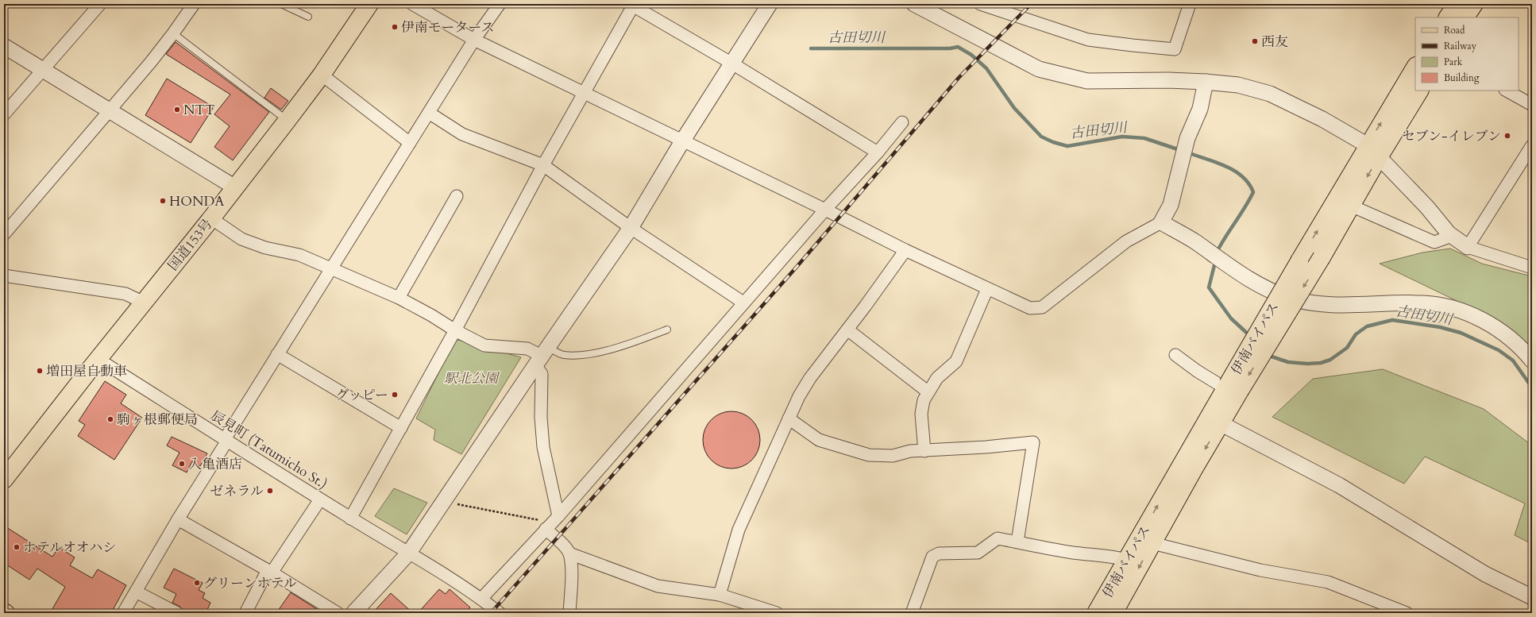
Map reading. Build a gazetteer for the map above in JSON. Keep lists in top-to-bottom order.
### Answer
{
  "streets": {
    "highway": ["国道153号", "伊南バイパス"],
    "street": ["辰見町 (Tatumicho St.)"]
  },
  "crossings": [
    ["国道153号", "辰見町 (Tatumicho St.)"]
  ],
  "water": ["古田切川"],
  "parks": ["駅北公園"],
  "places": [
    "伊南モータース",
    "西友",
    "NTT",
    "セブン-イレブン",
    "HONDA",
    "増田屋自動車",
    "グッピー",
    "駒ヶ根郵便局",
    "入亀酒店",
    "ゼネラル",
    "ホテルオオハシ",
    "グリーンホテル"
  ],
  "legend": [
    "Road",
    "Railway",
    "Park",
    "Building"
  ]
}
